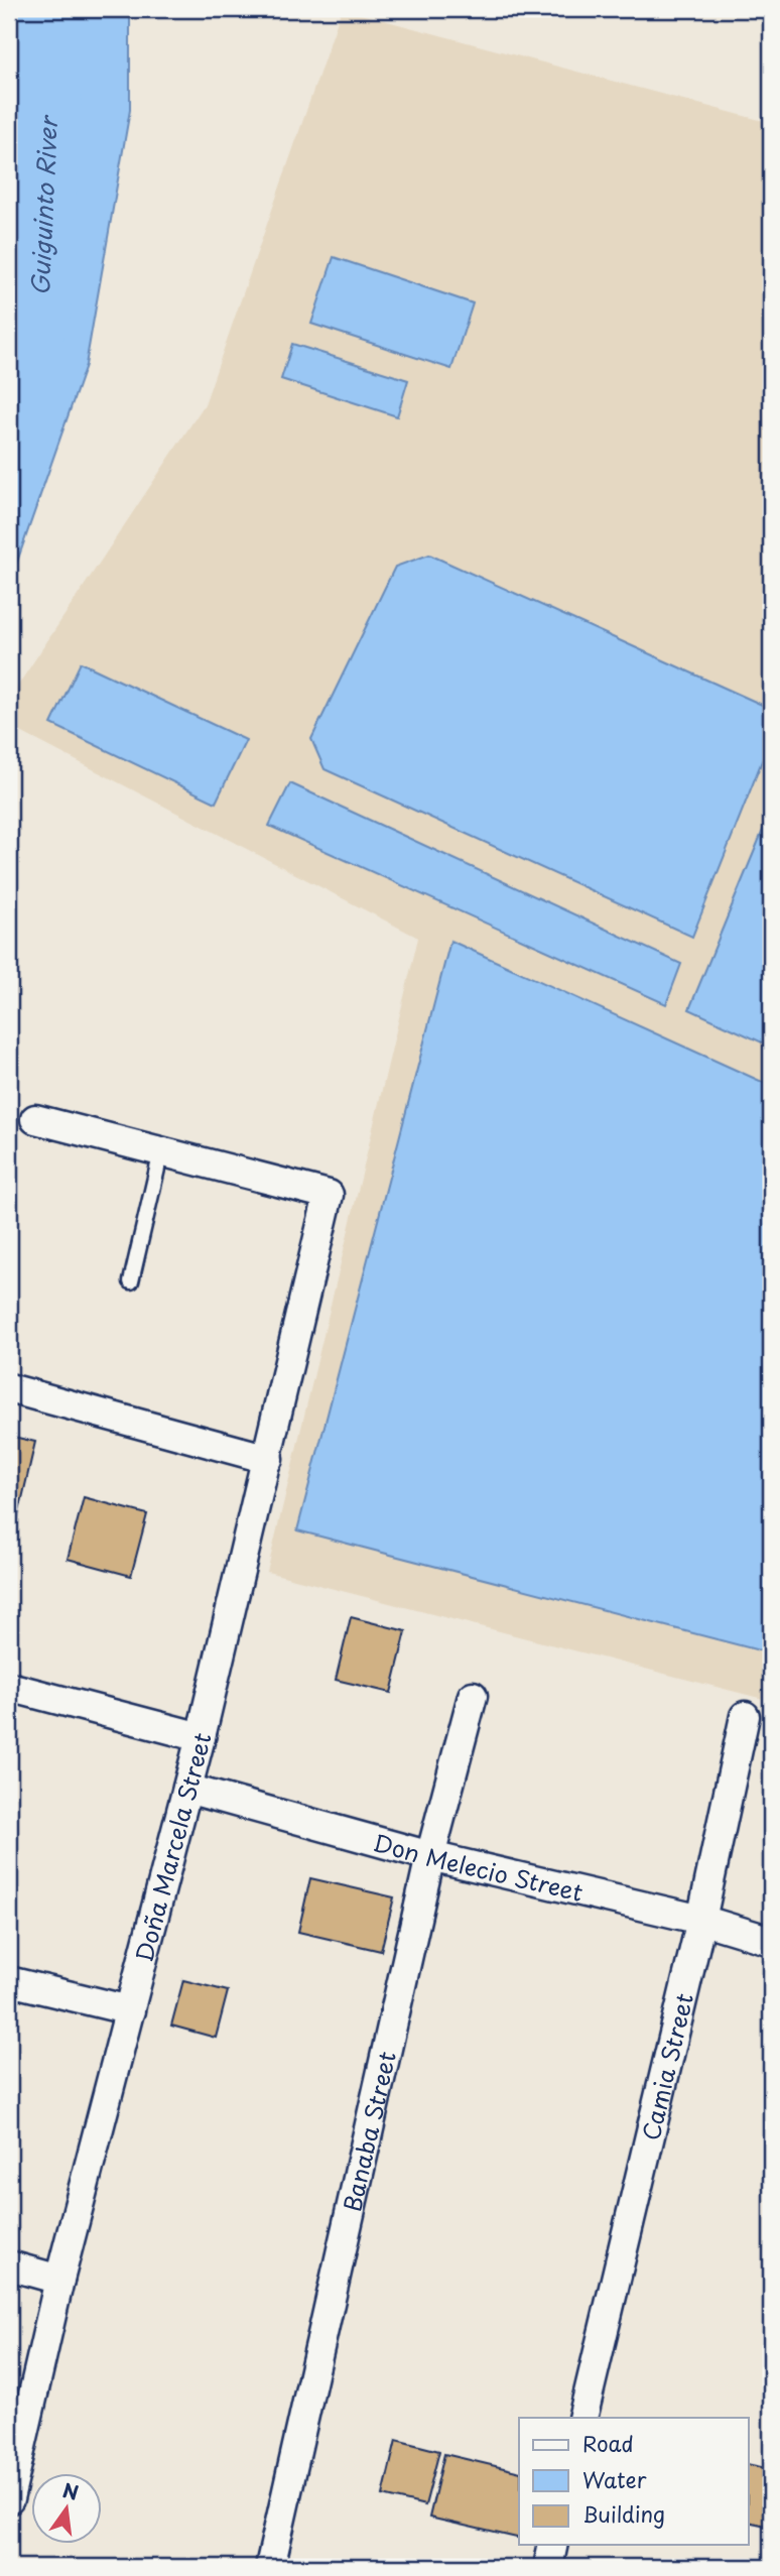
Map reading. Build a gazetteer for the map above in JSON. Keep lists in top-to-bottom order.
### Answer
{
  "streets": {
    "street": [
      "Doña Marcela Street",
      "Don Melecio Street",
      "Camia Street",
      "Banaba Street"
    ]
  },
  "crossings": [
    ["Doña Marcela Street", "Don Melecio Street"],
    ["Don Melecio Street", "Camia Street"],
    ["Don Melecio Street", "Banaba Street"]
  ],
  "water": ["Guiguinto River"],
  "legend": ["Road", "Water", "Building"],
  "north": "top"
}
